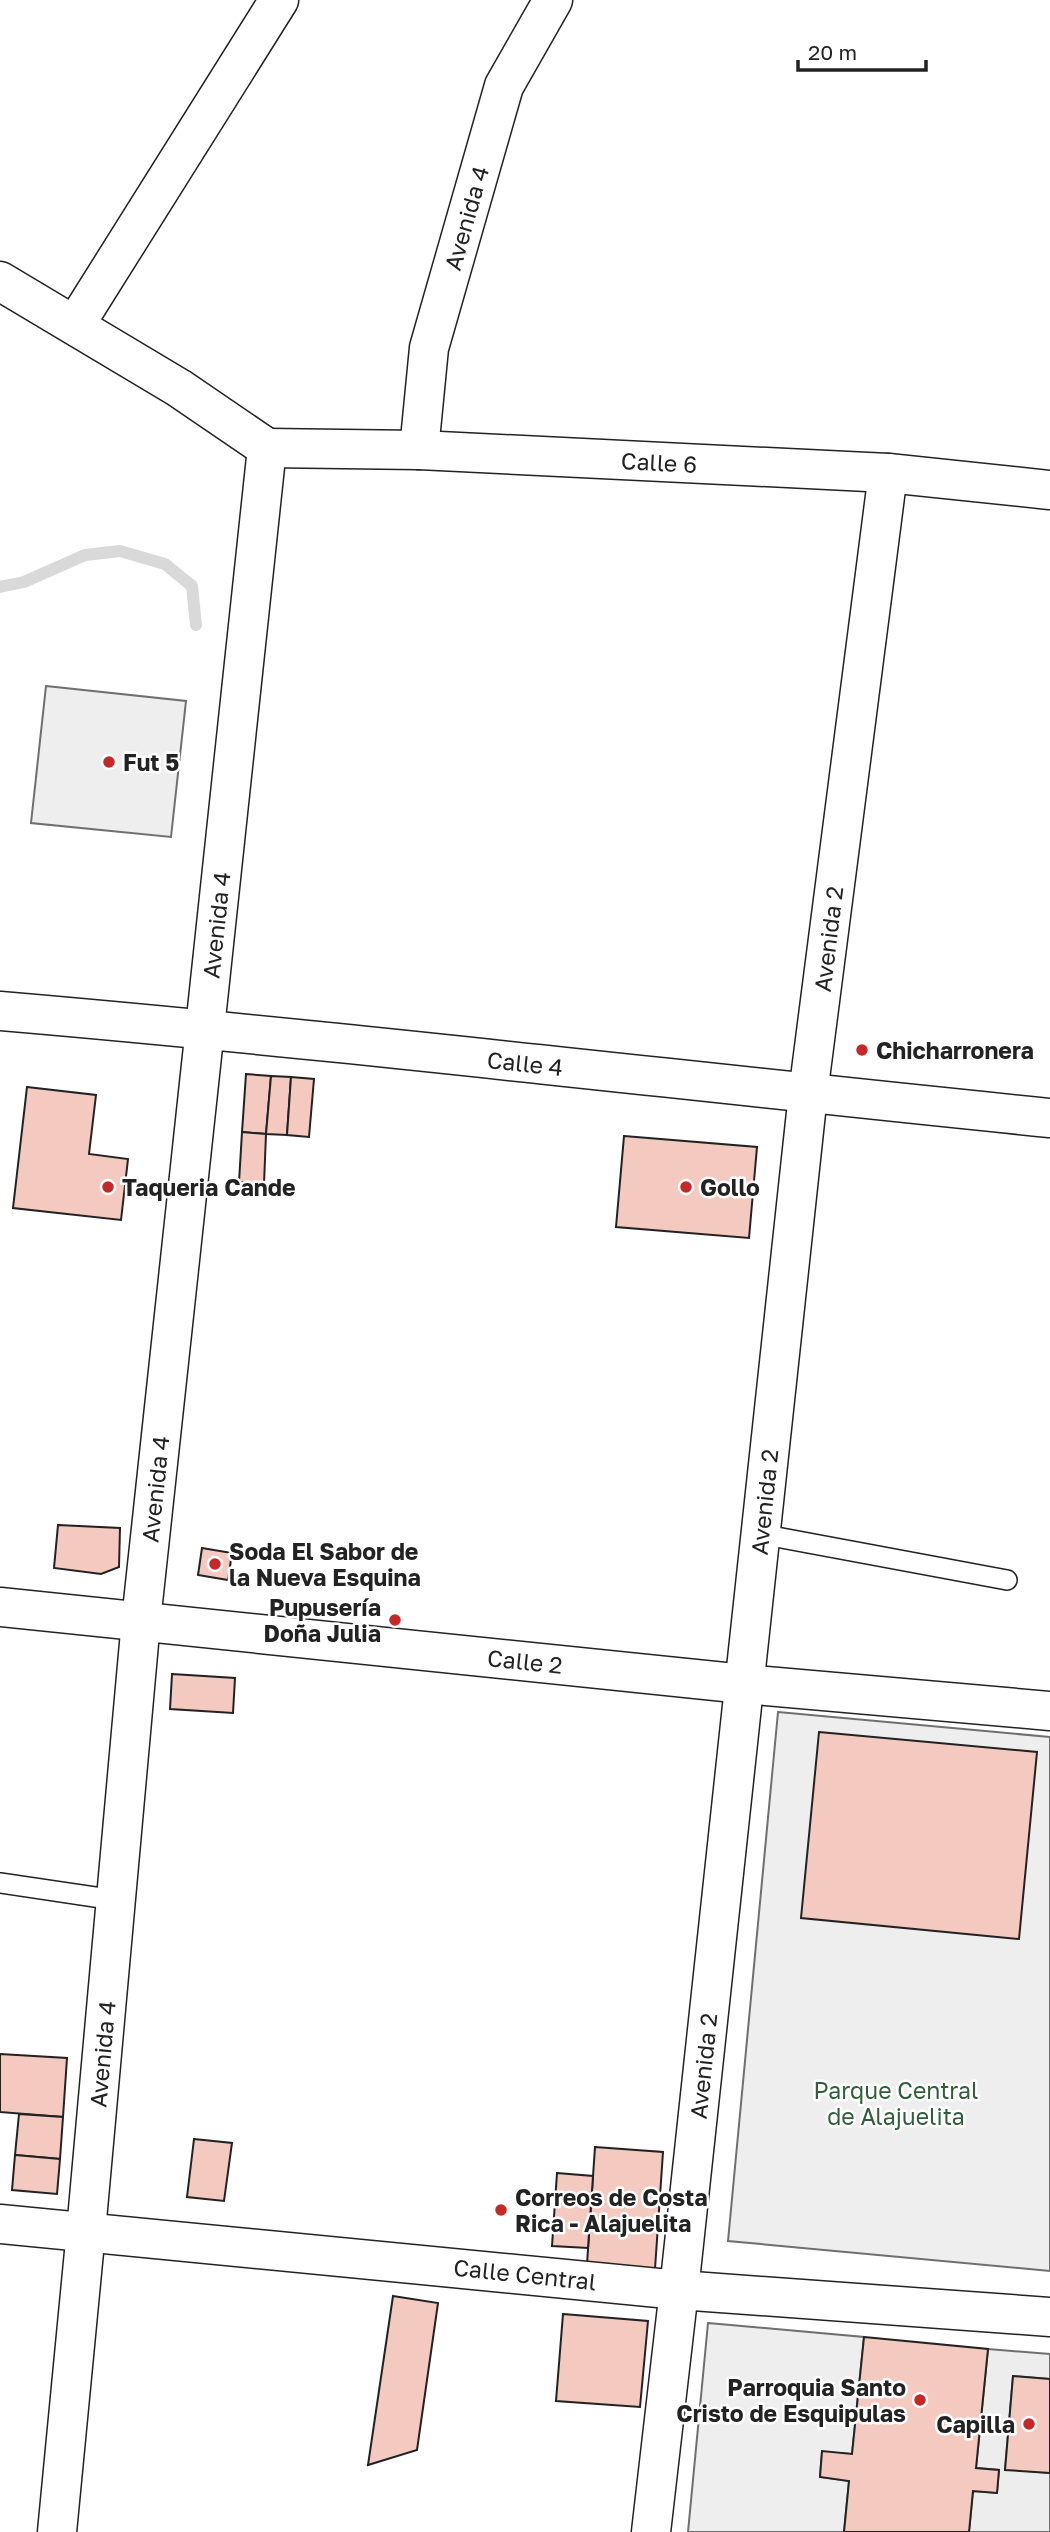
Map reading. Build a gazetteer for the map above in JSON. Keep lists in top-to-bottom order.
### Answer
{
  "streets": {
    "street": [
      "Avenida 4",
      "Calle 6",
      "Avenida 2",
      "Calle 4",
      "Calle 2",
      "Calle Central"
    ]
  },
  "crossings": [
    ["Avenida 4", "Calle 6"],
    ["Avenida 4", "Calle 4"],
    ["Avenida 4", "Calle 2"],
    ["Avenida 4", "Calle Central"],
    ["Calle 6", "Avenida 2"],
    ["Avenida 2", "Calle 4"],
    ["Avenida 2", "Calle 2"],
    ["Avenida 2", "Calle Central"]
  ],
  "parks": ["Parque Central de Alajuelita"],
  "places": [
    "Fut 5",
    "Chicharronera",
    "Taqueria Cande",
    "Gollo",
    "Soda El Sabor de la Nueva Esquina",
    "Pupusería Doña Julia",
    "Correos de Costa Rica - Alajuelita",
    "Parroquia Santo Cristo de Esquipulas",
    "Capilla"
  ],
  "scale_bar": "20 m"
}
